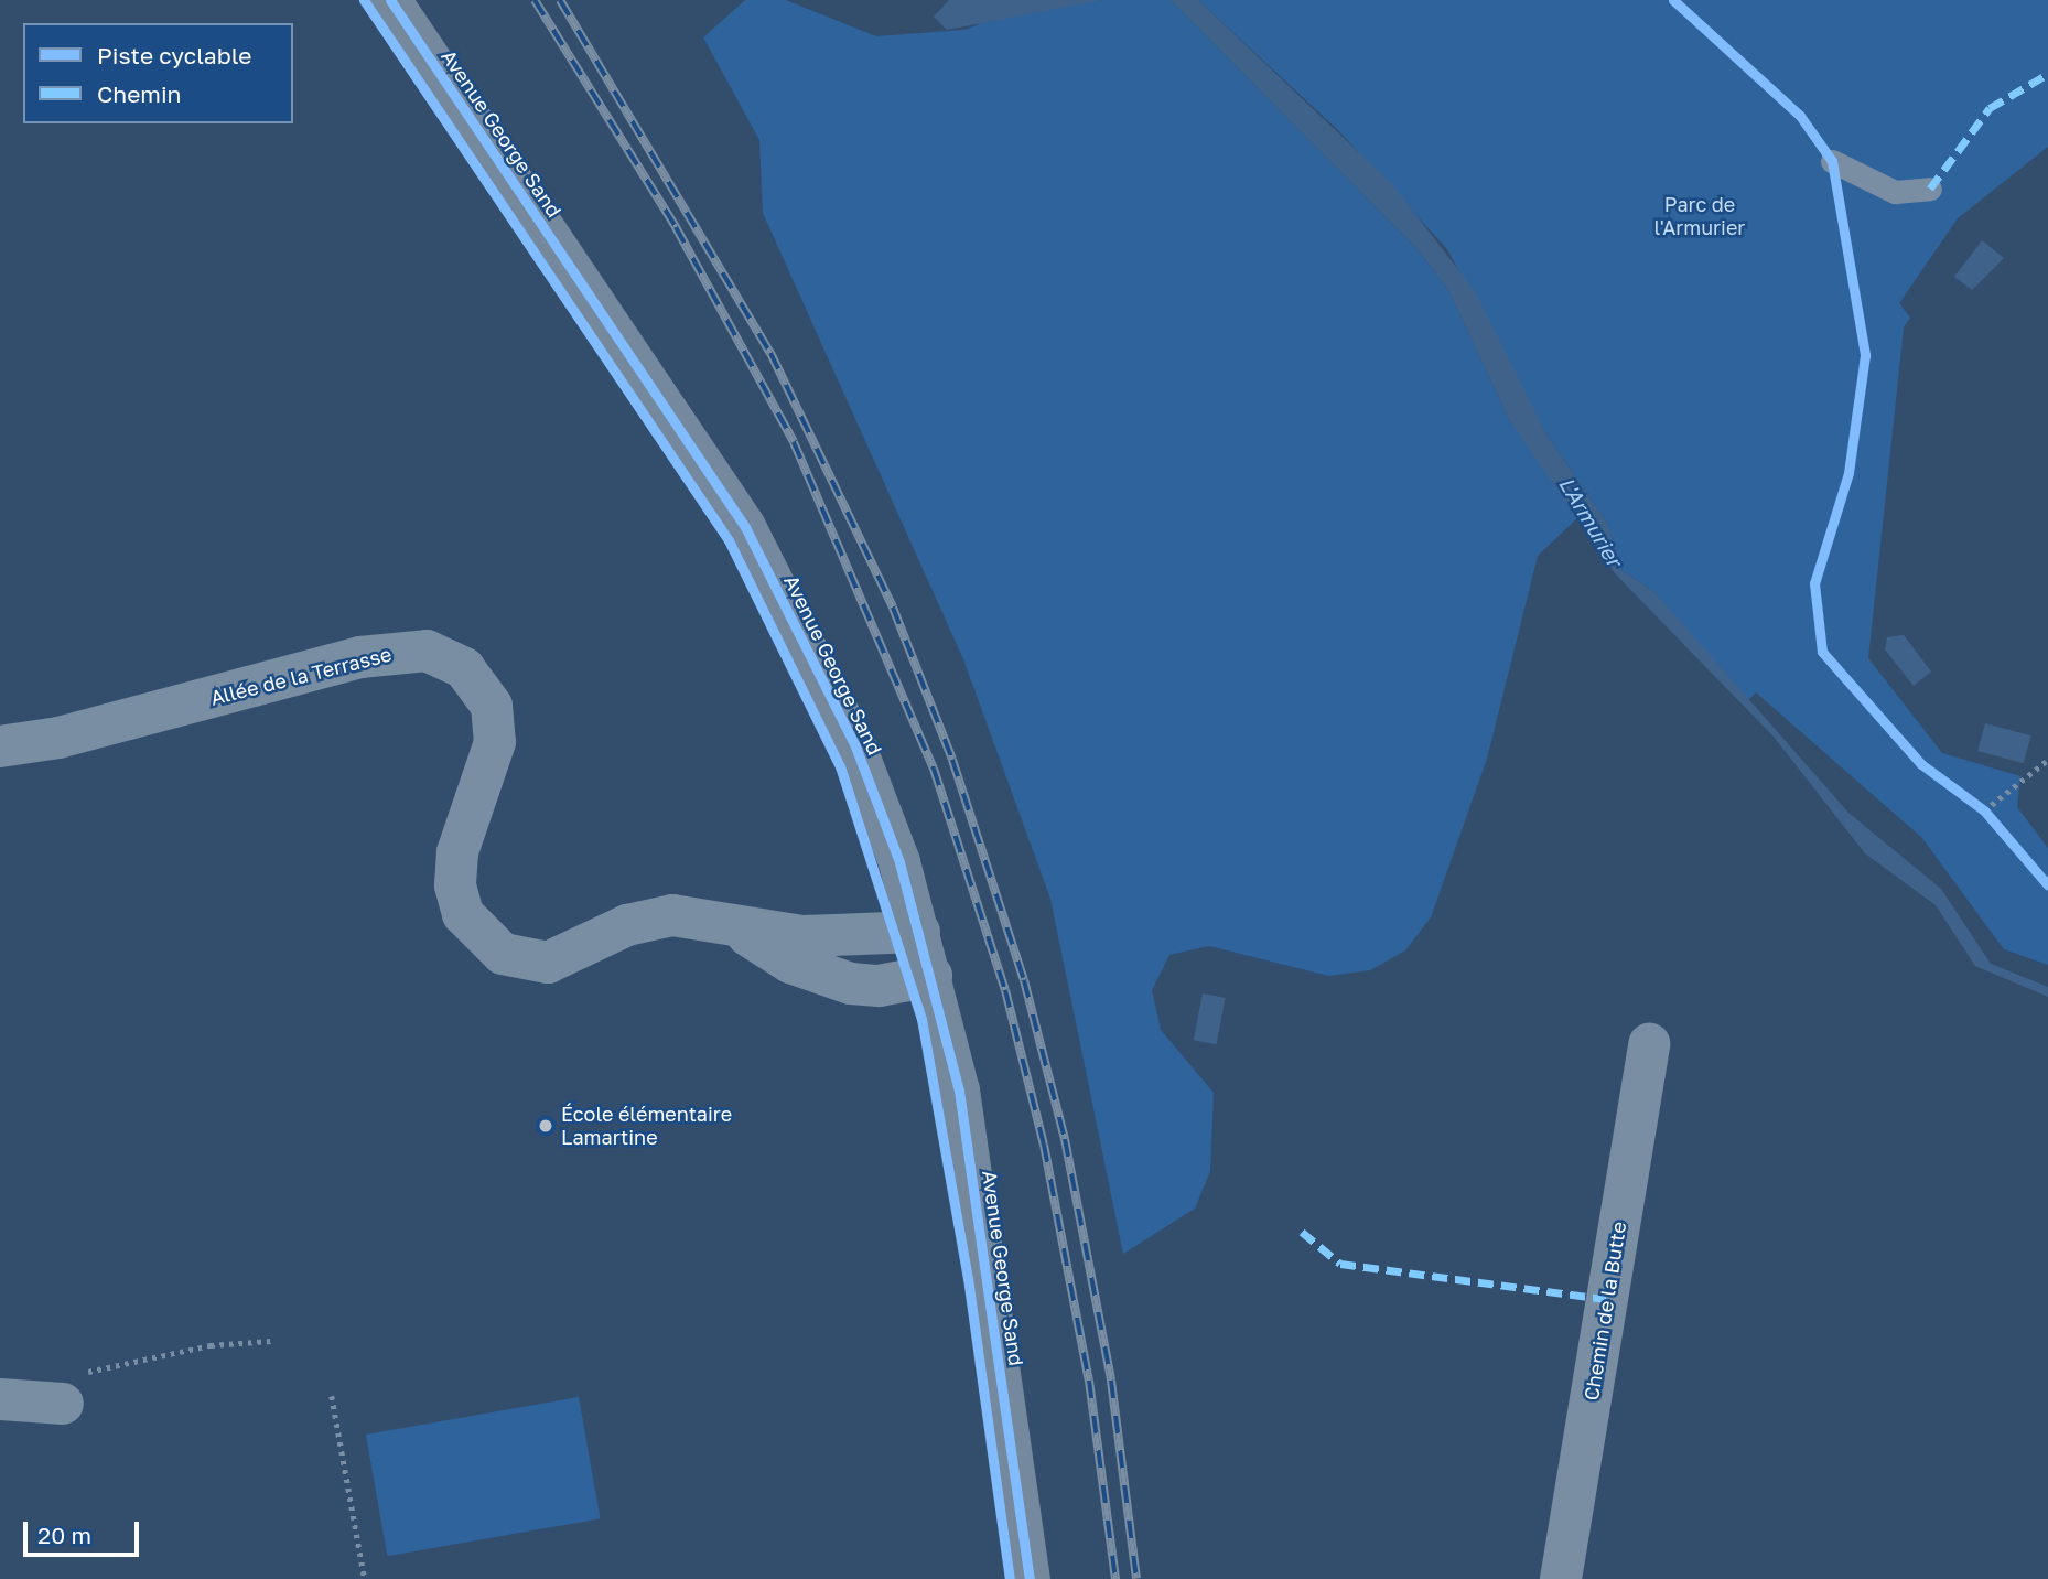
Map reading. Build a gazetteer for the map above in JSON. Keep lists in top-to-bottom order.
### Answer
{
  "streets": {
    "street": ["Avenue George Sand", "Allée de la Terrasse", "Chemin de la Butte"]
  },
  "crossings": [
    ["Avenue George Sand", "Allée de la Terrasse"]
  ],
  "water": ["L'Armurier"],
  "parks": ["Parc de l'Armurier"],
  "places": ["École élémentaire Lamartine"],
  "legend": ["Piste cyclable", "Chemin"],
  "scale_bar": "20 m"
}
